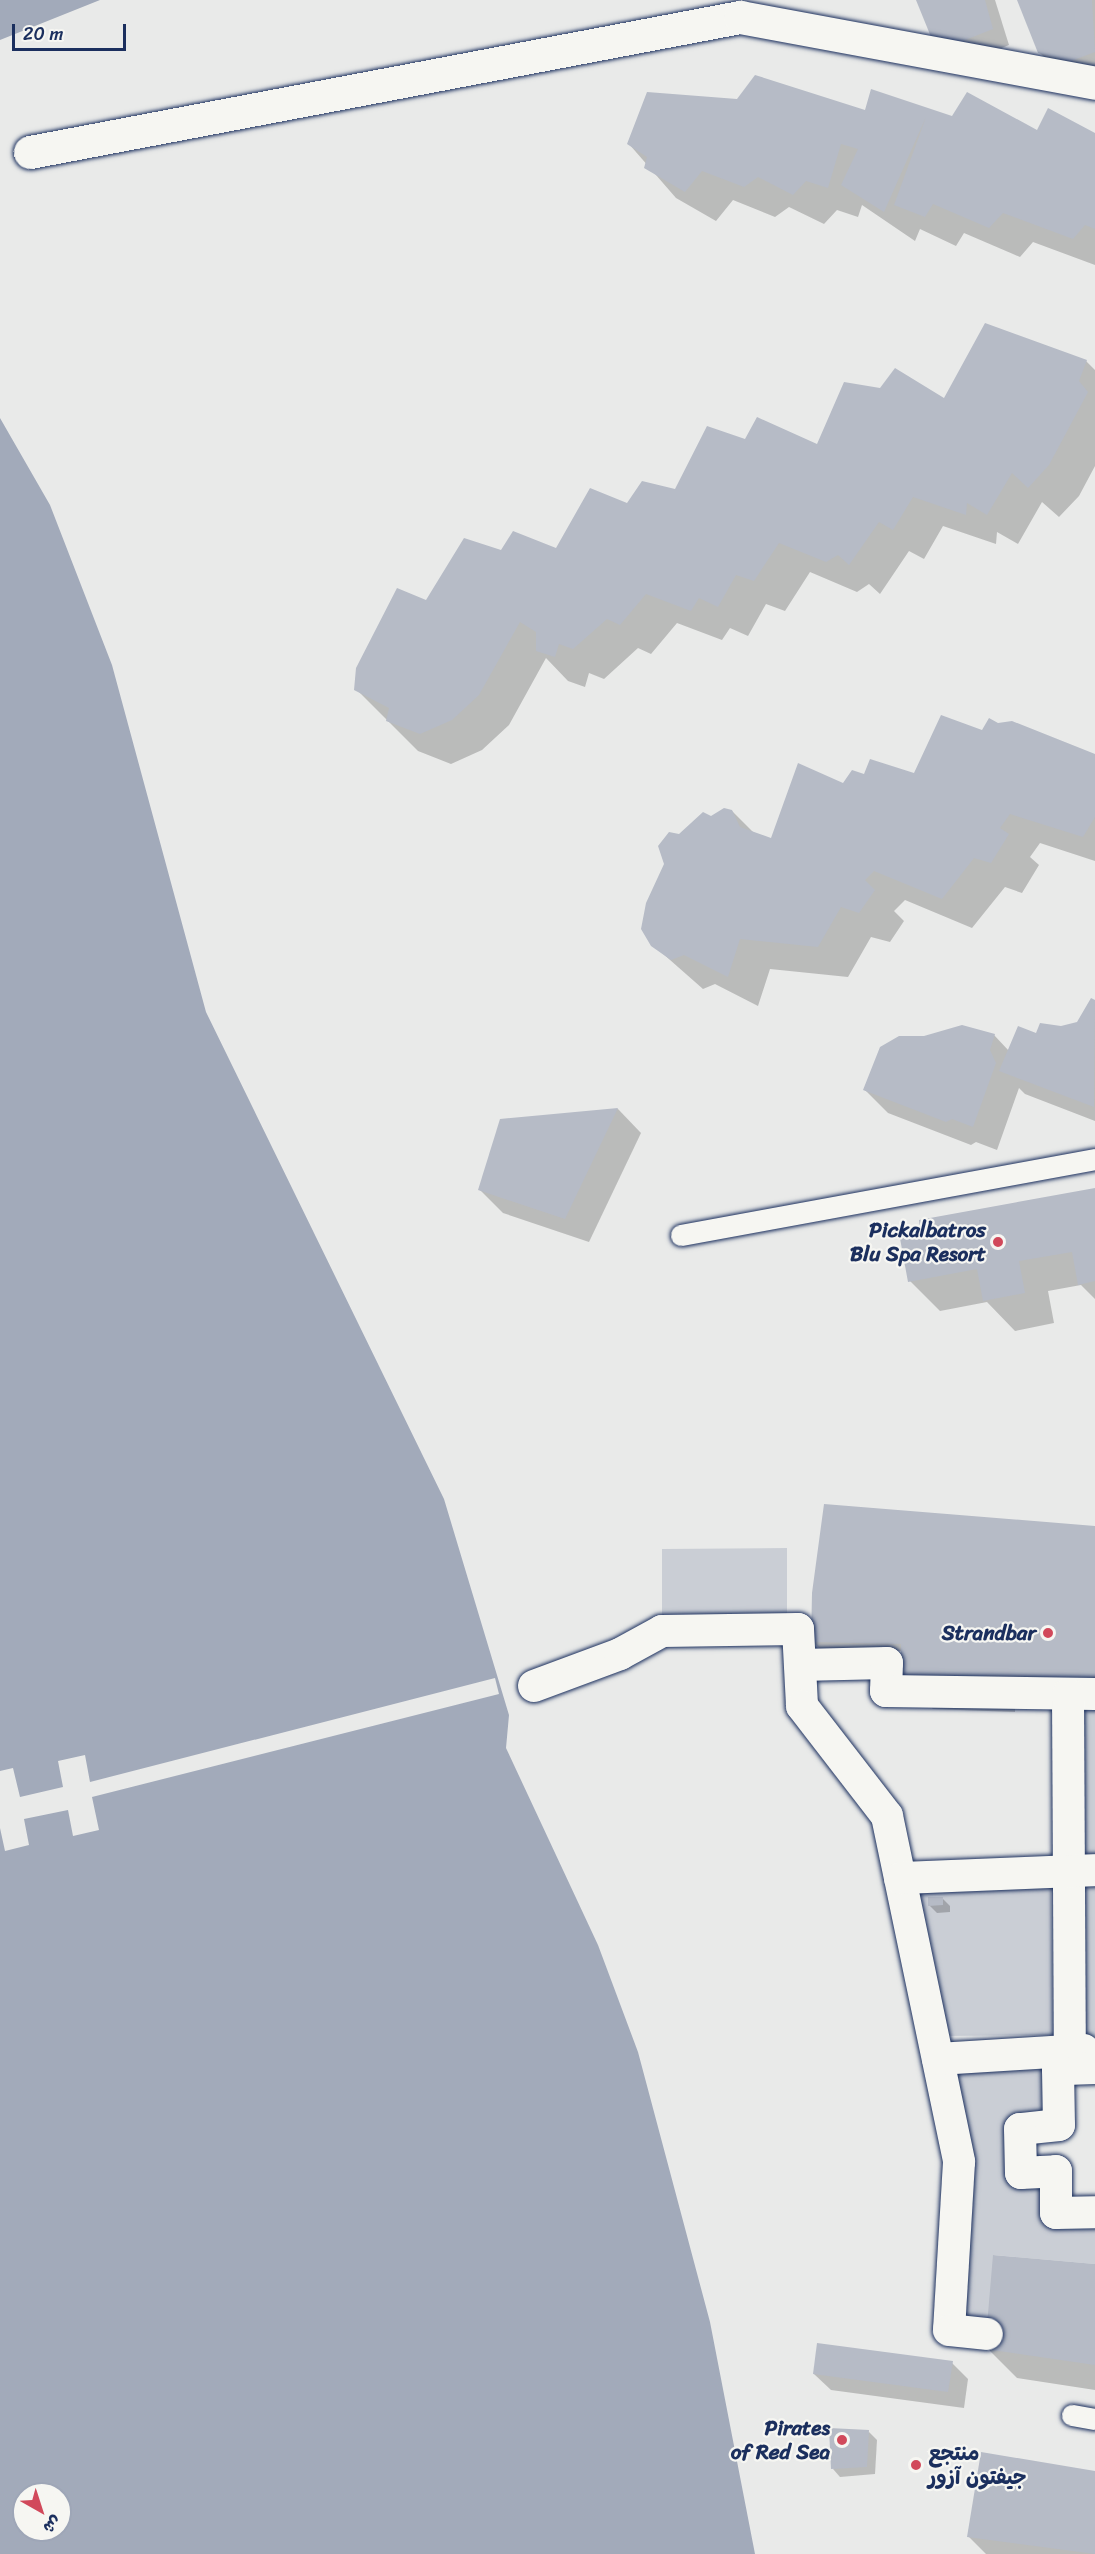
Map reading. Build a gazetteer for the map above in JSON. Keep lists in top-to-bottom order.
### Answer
{
  "places": [
    "Pickalbatros Blu Spa Resort",
    "Strandbar",
    "Pirates of Red Sea",
    "منتجع جيفتون آزور"
  ],
  "scale_bar": "20 m",
  "north": "bottom right"
}
